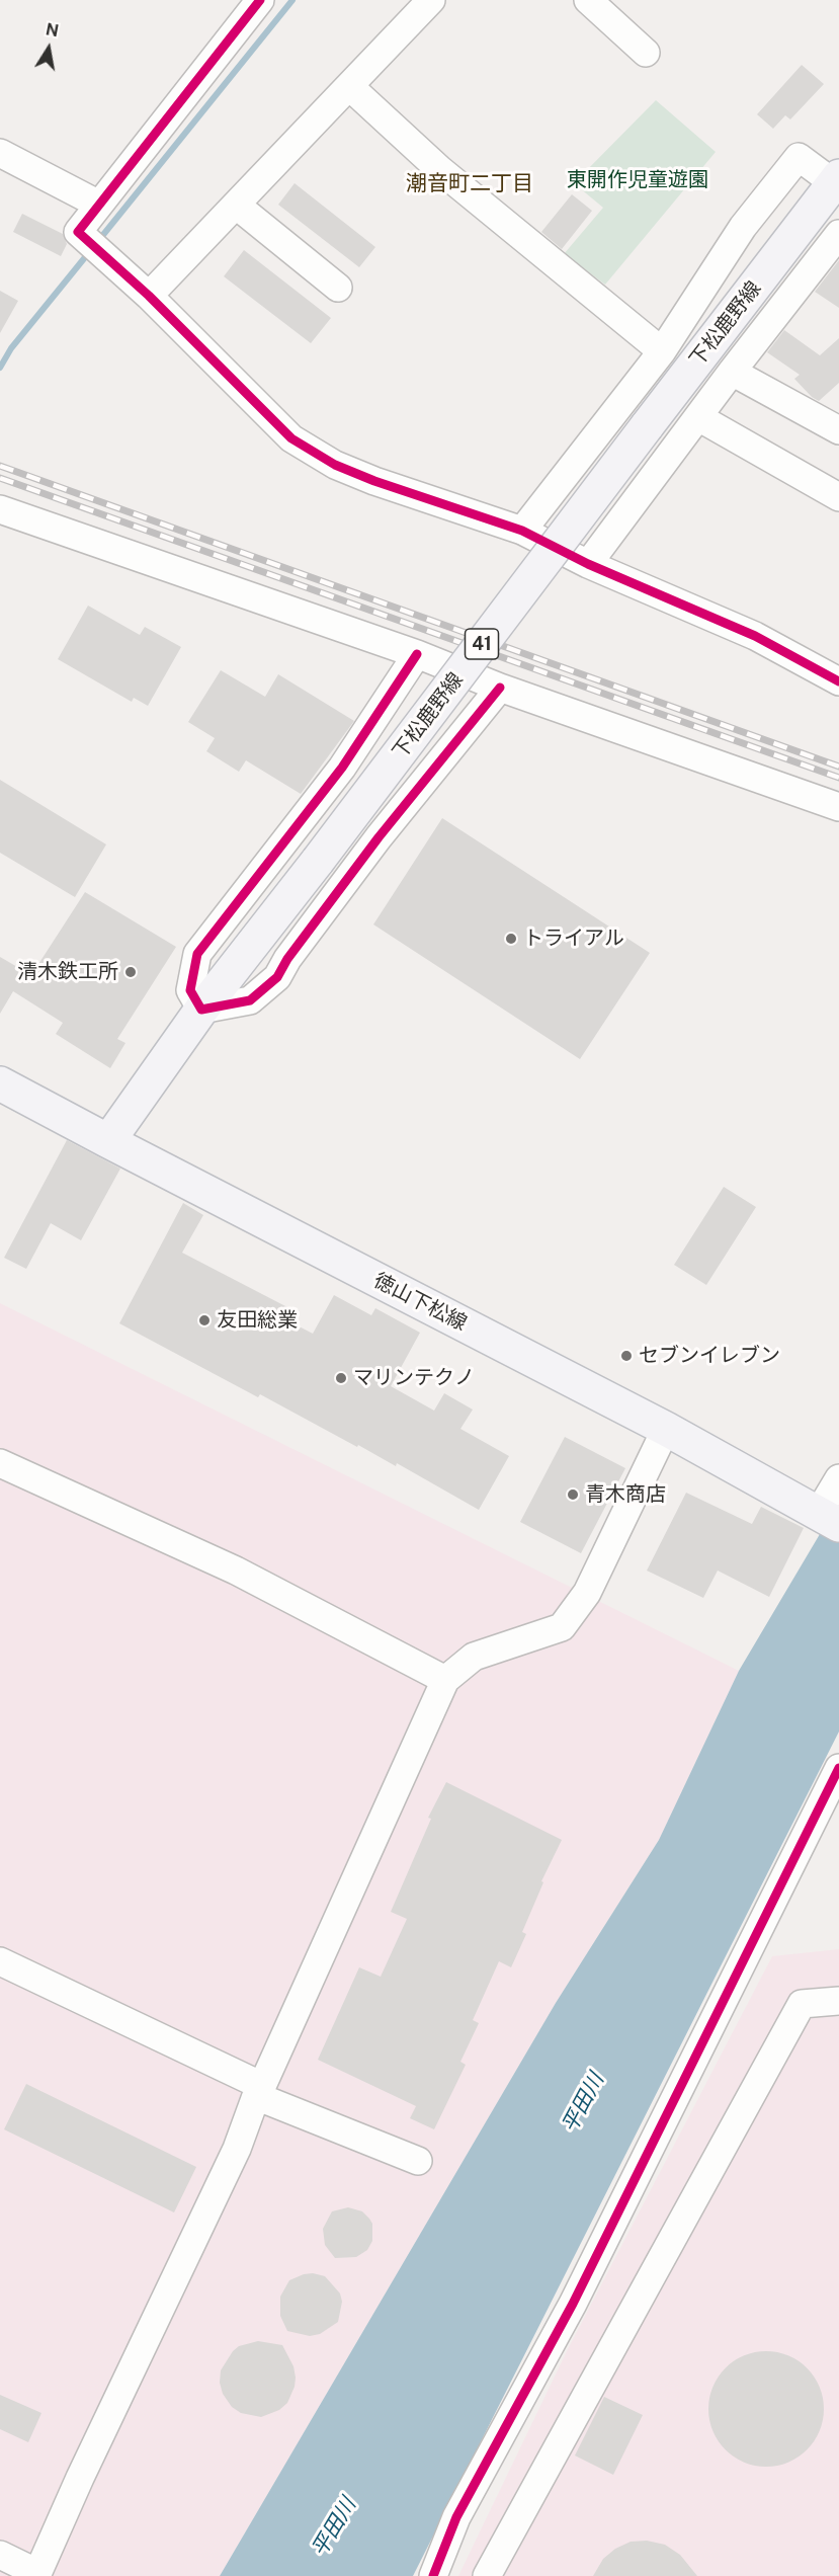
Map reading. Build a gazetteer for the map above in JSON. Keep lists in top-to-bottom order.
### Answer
{
  "streets": {
    "main road": ["下松鹿野線", "41", "徳山下松線"]
  },
  "crossings": [
    ["下松鹿野線", "徳山下松線"]
  ],
  "districts": ["潮音町二丁目"],
  "water": ["平田川"],
  "parks": ["東開作児童遊園"],
  "places": [
    "トライアル",
    "清木鉄工所",
    "友田総業",
    "セブンイレブン",
    "マリンテクノ",
    "青木商店"
  ],
  "north": "top"
}
